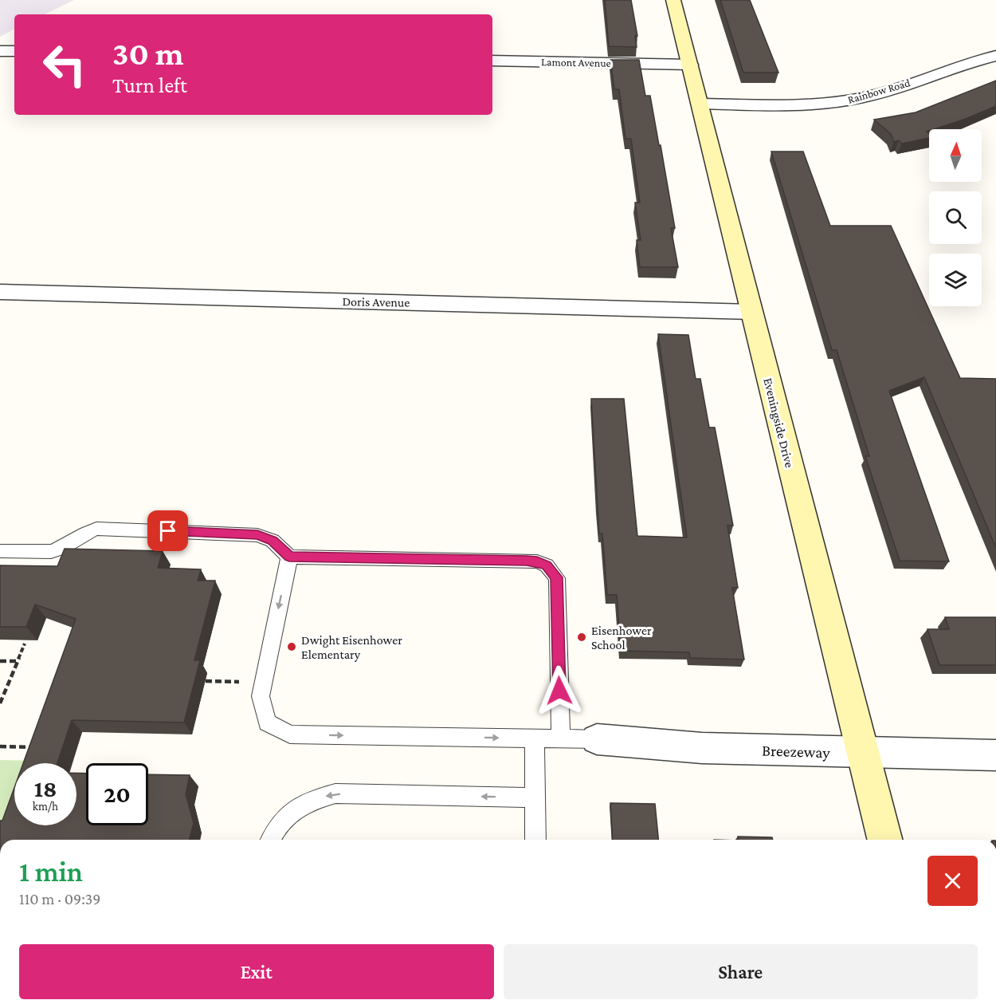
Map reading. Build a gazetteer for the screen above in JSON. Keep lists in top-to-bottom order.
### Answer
{
  "streets": {
    "street": [
      "Lamont Avenue",
      "Rainbow Road",
      "Doris Avenue",
      "Eveningside Drive",
      "Breezeway"
    ]
  },
  "crossings": [
    ["Lamont Avenue", "Eveningside Drive"],
    ["Rainbow Road", "Eveningside Drive"],
    ["Doris Avenue", "Eveningside Drive"],
    ["Eveningside Drive", "Breezeway"]
  ],
  "places": ["Eisenhower School", "Dwight Eisenhower Elementary"],
  "north": "top",
  "page": {
    "turn": ["30 m", "Turn left"],
    "speed": "18 km/h",
    "limit": "20",
    "heading": ["1 min", "110 m · 09:39"],
    "buttons": ["Exit", "Share"]
  }
}
